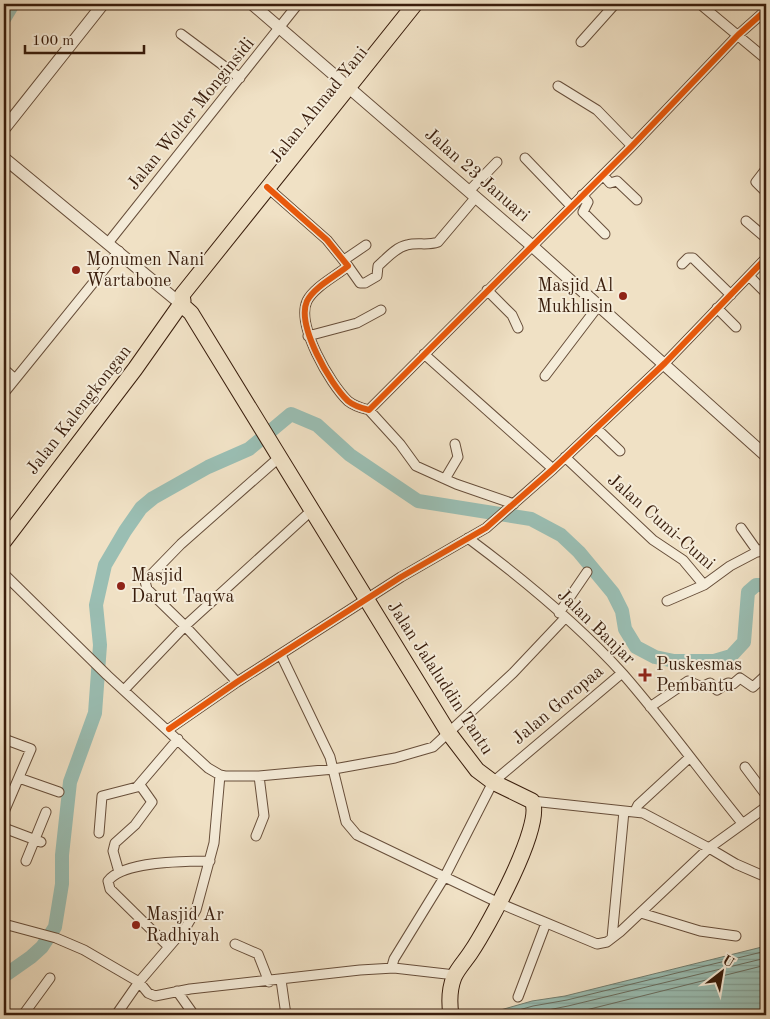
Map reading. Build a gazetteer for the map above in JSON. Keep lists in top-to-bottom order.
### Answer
{
  "streets": {
    "highway": ["Jalan Ahmad Yani", "Jalan Kalengkongan", "Jalan Jalaluddin Tantu"],
    "street": [
      "Jalan Wolter Monginsidi",
      "Jalan 23 Januari",
      "Jalan Cumi-Cumi",
      "Jalan Banjar",
      "Jalan Goropaa"
    ]
  },
  "crossings": [
    ["Jalan Ahmad Yani", "Jalan 23 Januari"],
    ["Jalan Ahmad Yani", "Jalan Kalengkongan"],
    ["Jalan Ahmad Yani", "Jalan Jalaluddin Tantu"],
    ["Jalan Wolter Monginsidi", "Jalan 23 Januari"],
    ["Jalan Kalengkongan", "Jalan Jalaluddin Tantu"],
    ["Jalan Banjar", "Jalan Goropaa"],
    ["Jalan Jalaluddin Tantu", "Jalan Goropaa"]
  ],
  "places": {
    "other": [
      "Monumen Nani Wartabone",
      "Masjid Al Mukhlisin",
      "Masjid Darut Taqwa",
      "Masjid Ar Radhiyah"
    ],
    "health": ["Puskesmas Pembantu"]
  },
  "scale_bar": "100 m",
  "north": "top right"
}
